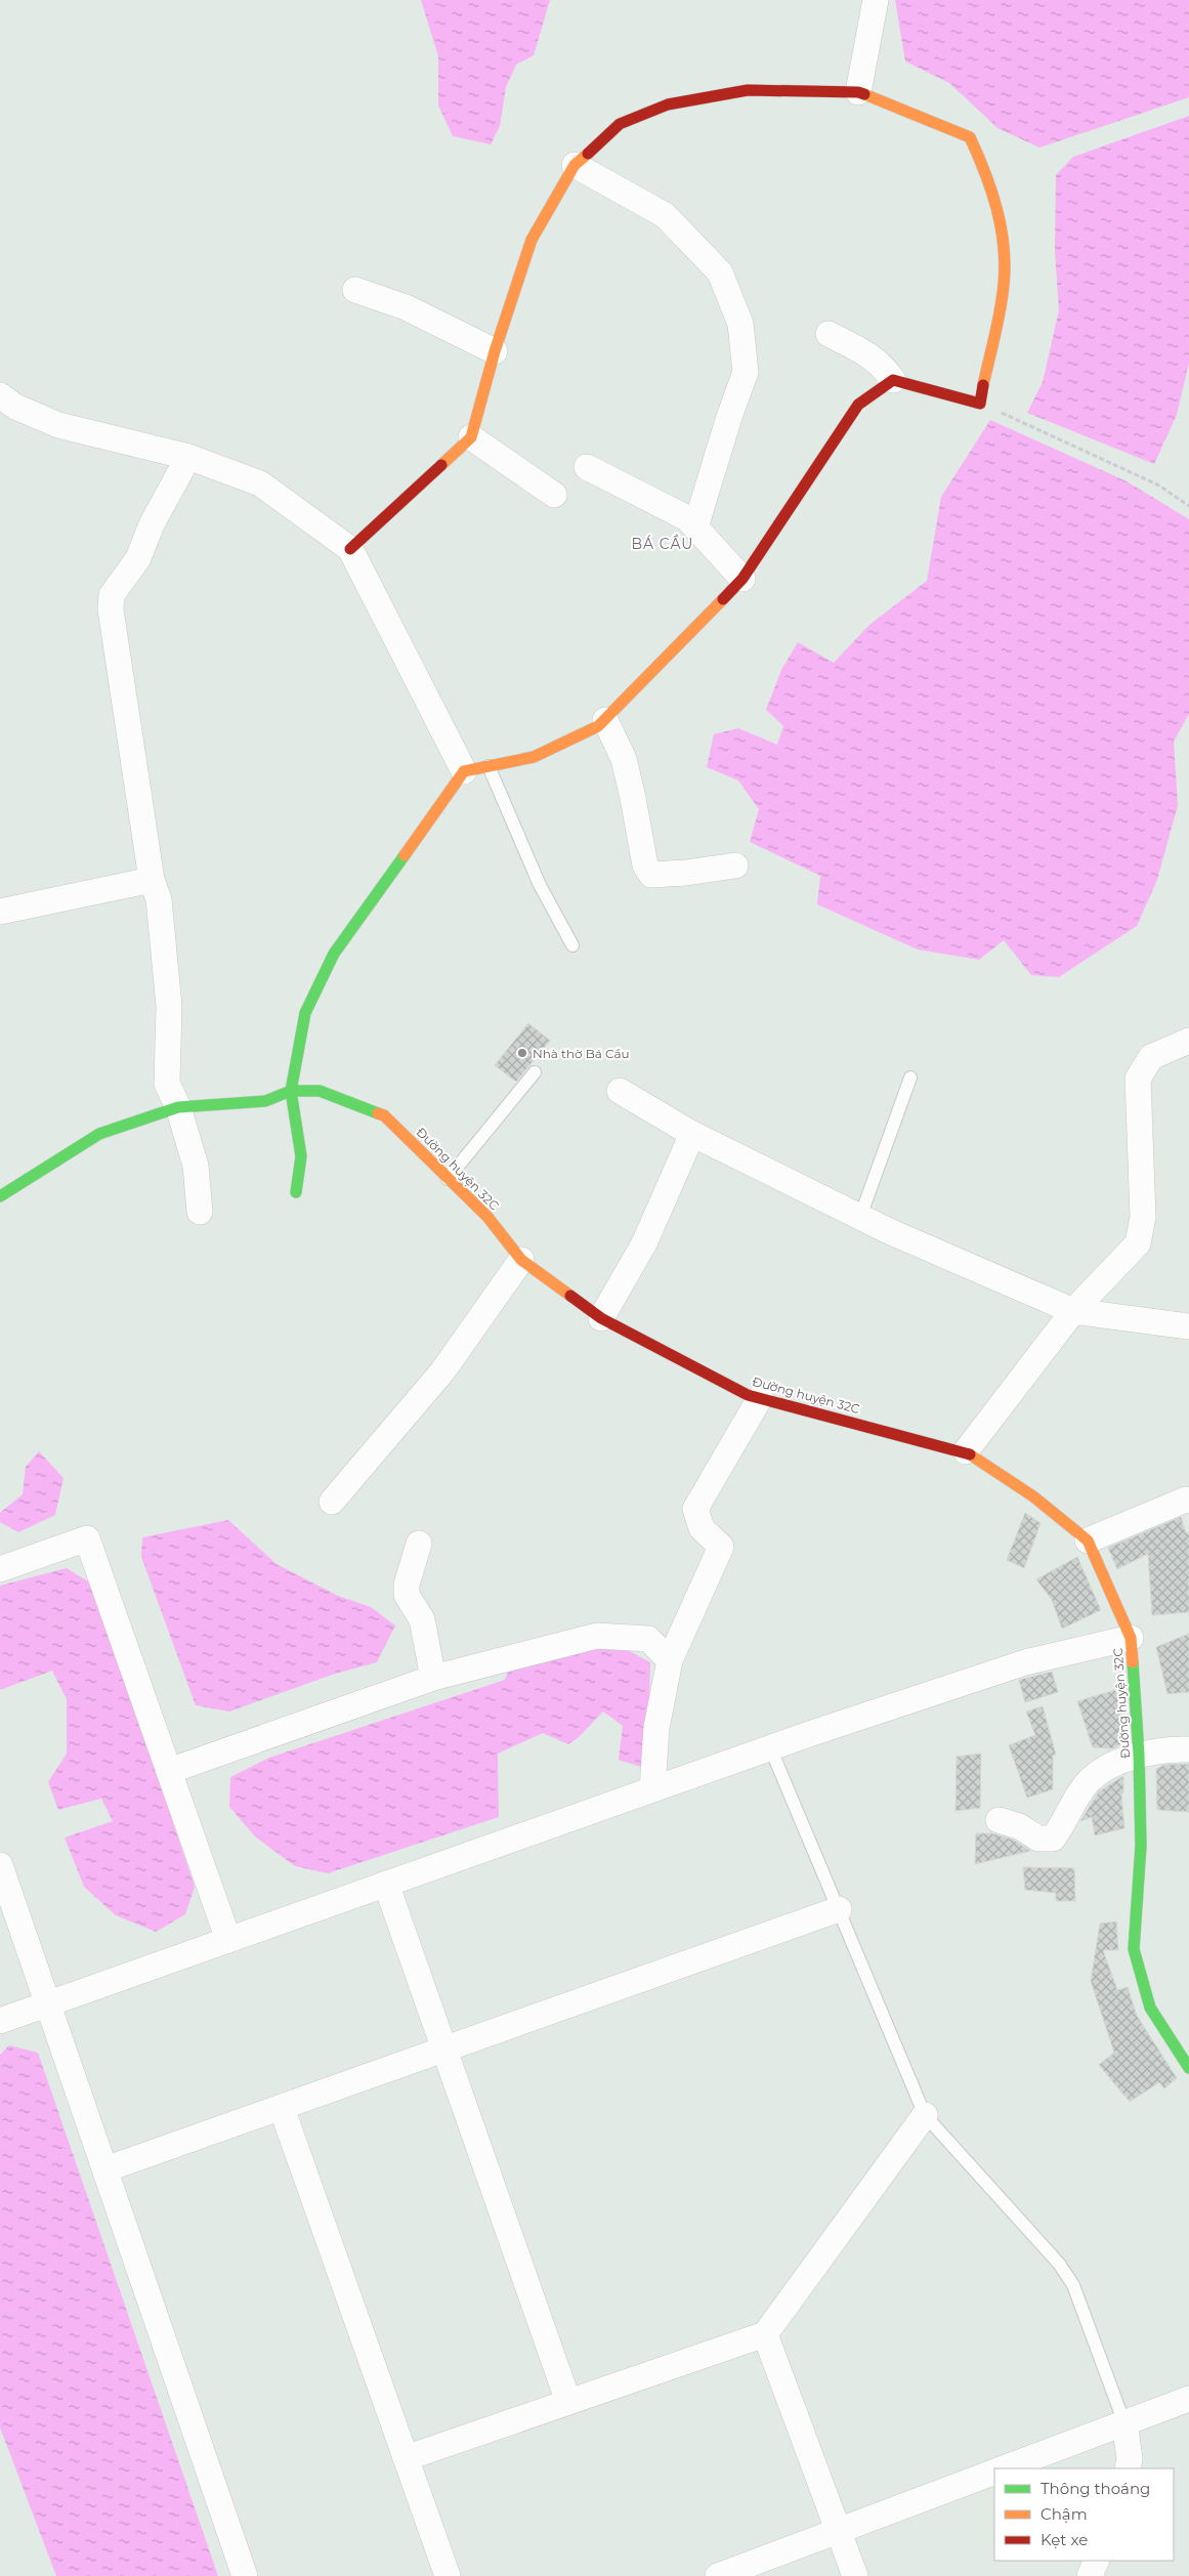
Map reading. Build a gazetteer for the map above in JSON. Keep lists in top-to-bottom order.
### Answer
{
  "streets": {
    "street": ["Đường huyện 32C"]
  },
  "districts": ["BÁ CẦU"],
  "places": ["Nhà thờ Bá Cầu"],
  "legend": ["Thông thoáng", "Chậm", "Kẹt xe"]
}
